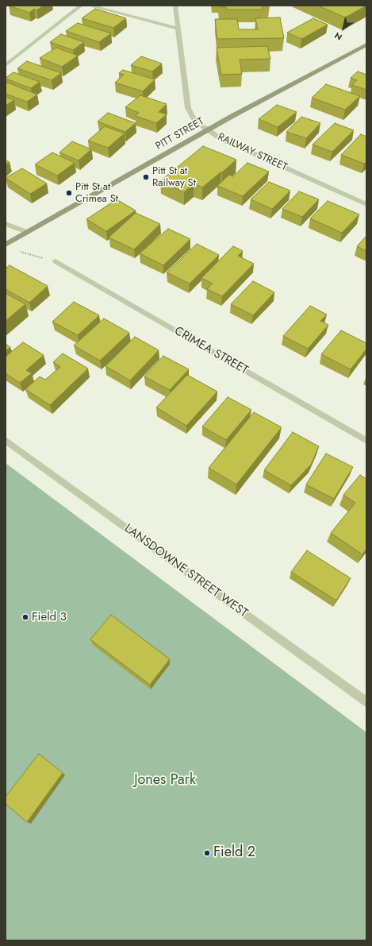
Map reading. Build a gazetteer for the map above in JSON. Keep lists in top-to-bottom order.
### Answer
{
  "streets": {
    "main road": ["PITT STREET"],
    "street": ["RAILWAY STREET", "CRIMEA STREET", "LANSDOWNE STREET WEST"]
  },
  "crossings": [
    ["PITT STREET", "RAILWAY STREET"]
  ],
  "parks": ["Jones Park"],
  "places": [
    "Pitt St at Railway St",
    "Pitt St at Crimea St",
    "Field 3",
    "Field 2"
  ],
  "north": "bottom left"
}
